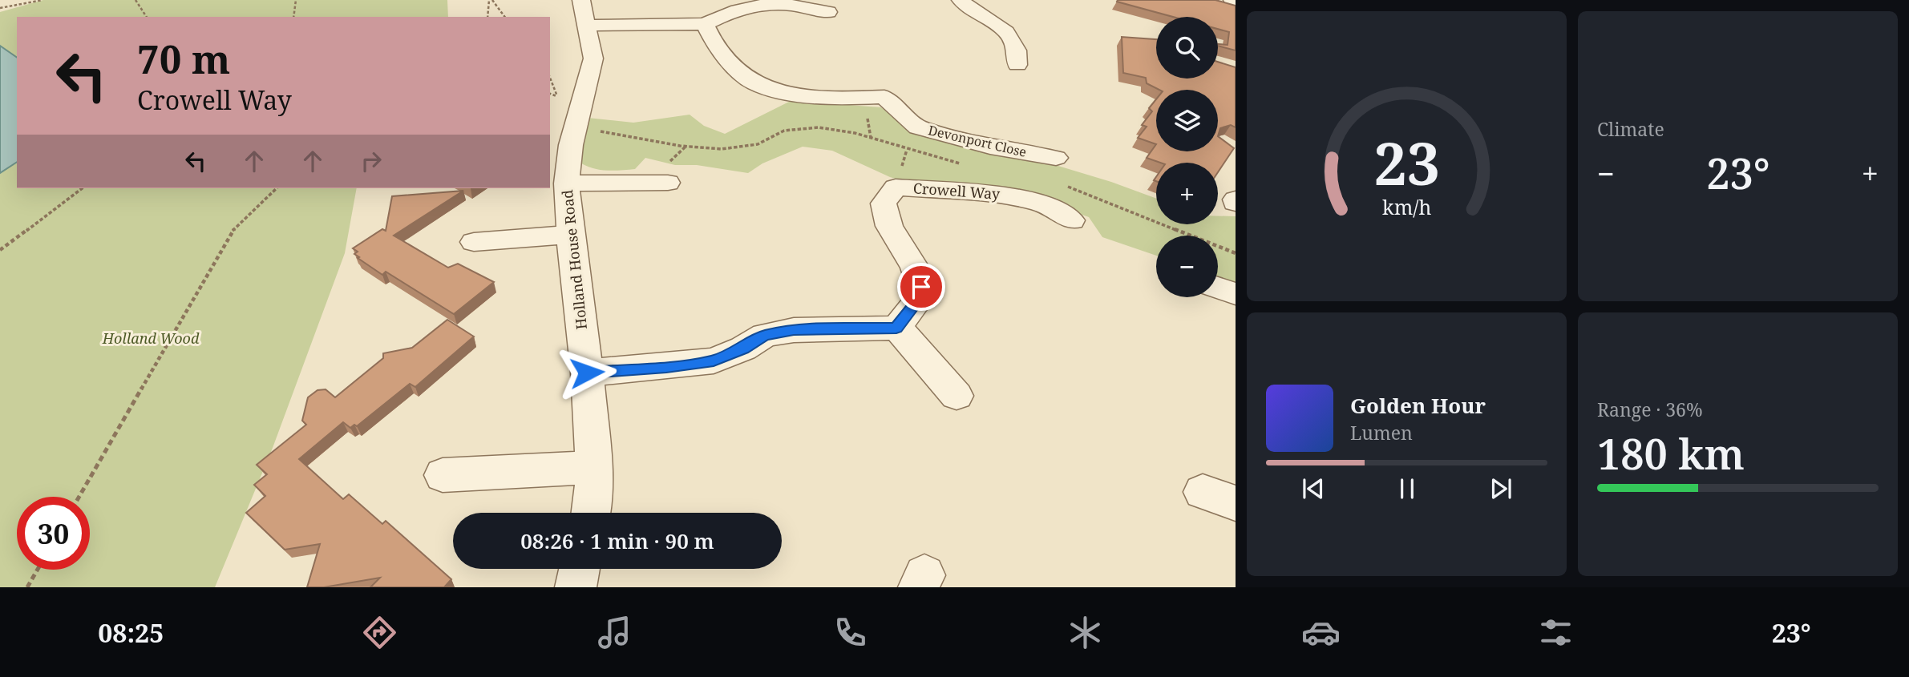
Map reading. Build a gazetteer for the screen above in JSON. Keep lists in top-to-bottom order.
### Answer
{
  "streets": {
    "street": ["Devonport Close", "Crowell Way", "Holland House Road"]
  },
  "parks": ["Holland Wood"],
  "page": {
    "tile": [
      "Climate",
      ["Range · 36%", "180 km"]
    ],
    "map_buttons": ["+", "−"],
    "turn": ["70 m", "Crowell Way"],
    "heat": ["−", "23°", "+"],
    "song": ["Golden Hour", "Lumen"],
    "limit": "30",
    "trip": "08:26 · 1 min · 90 m",
    "tabs": ["08:25", "23°"],
    "gauge": ["23", "km/h"]
  }
}
